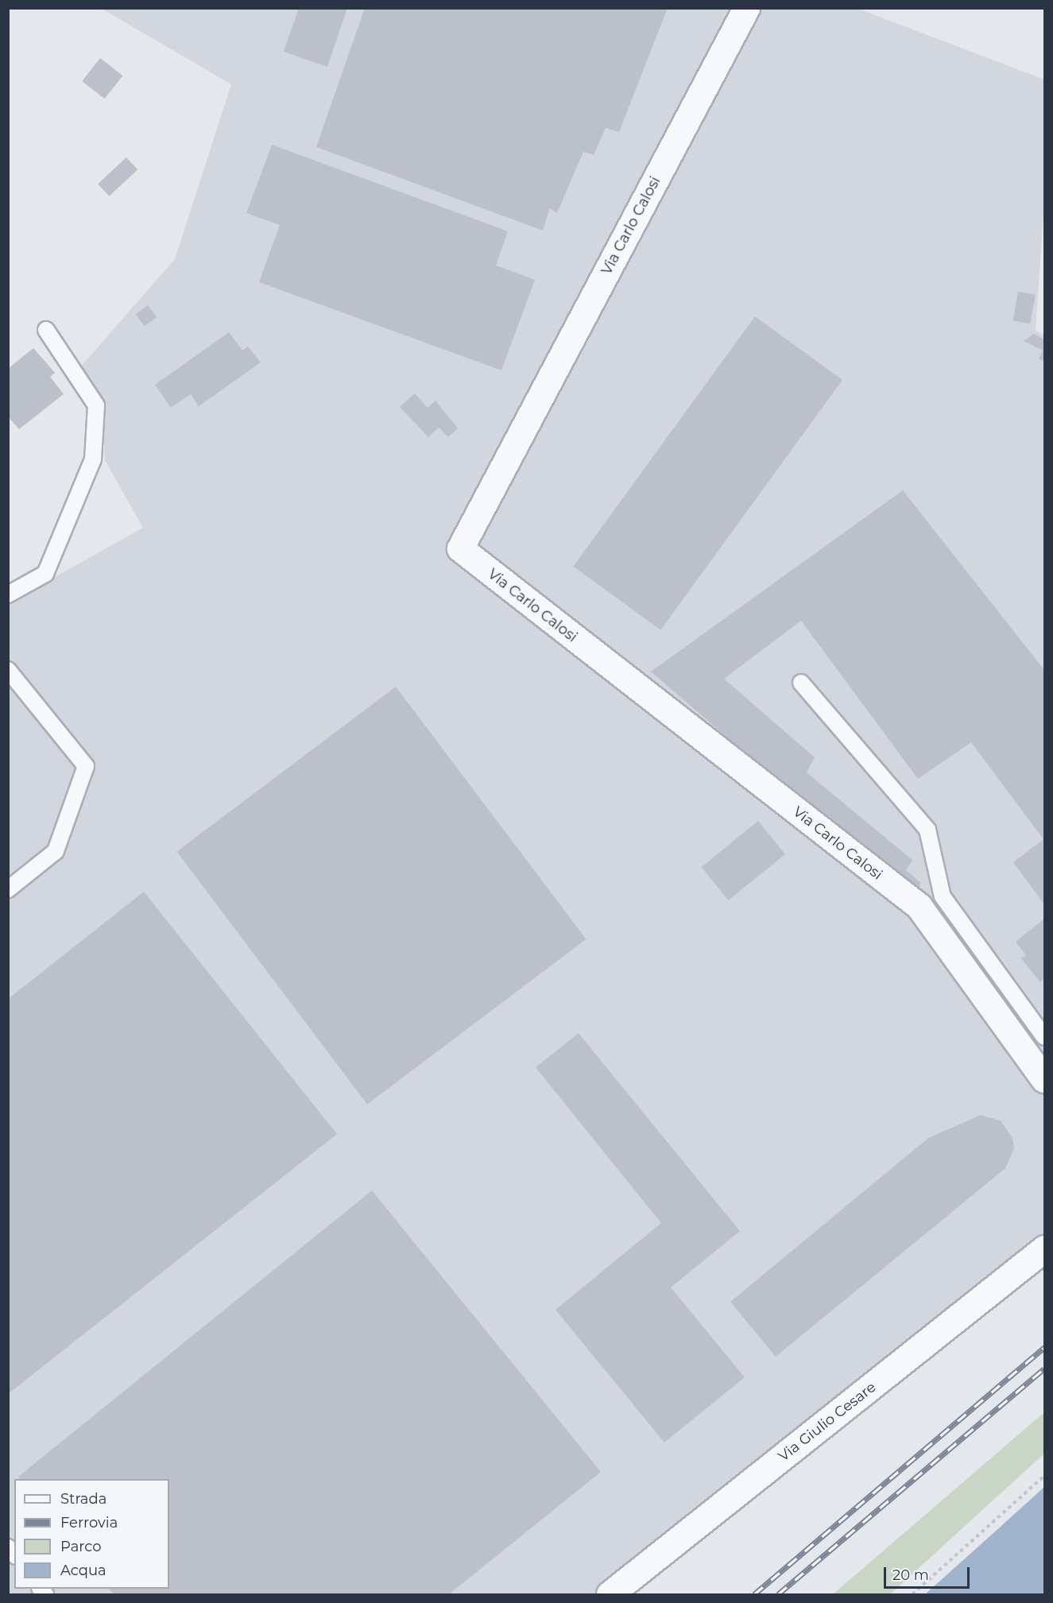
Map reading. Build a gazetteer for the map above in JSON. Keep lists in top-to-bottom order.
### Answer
{
  "streets": {
    "street": ["Via Carlo Calosi", "Via Giulio Cesare"]
  },
  "legend": [
    "Strada",
    "Ferrovia",
    "Parco",
    "Acqua"
  ],
  "scale_bar": "20 m"
}
